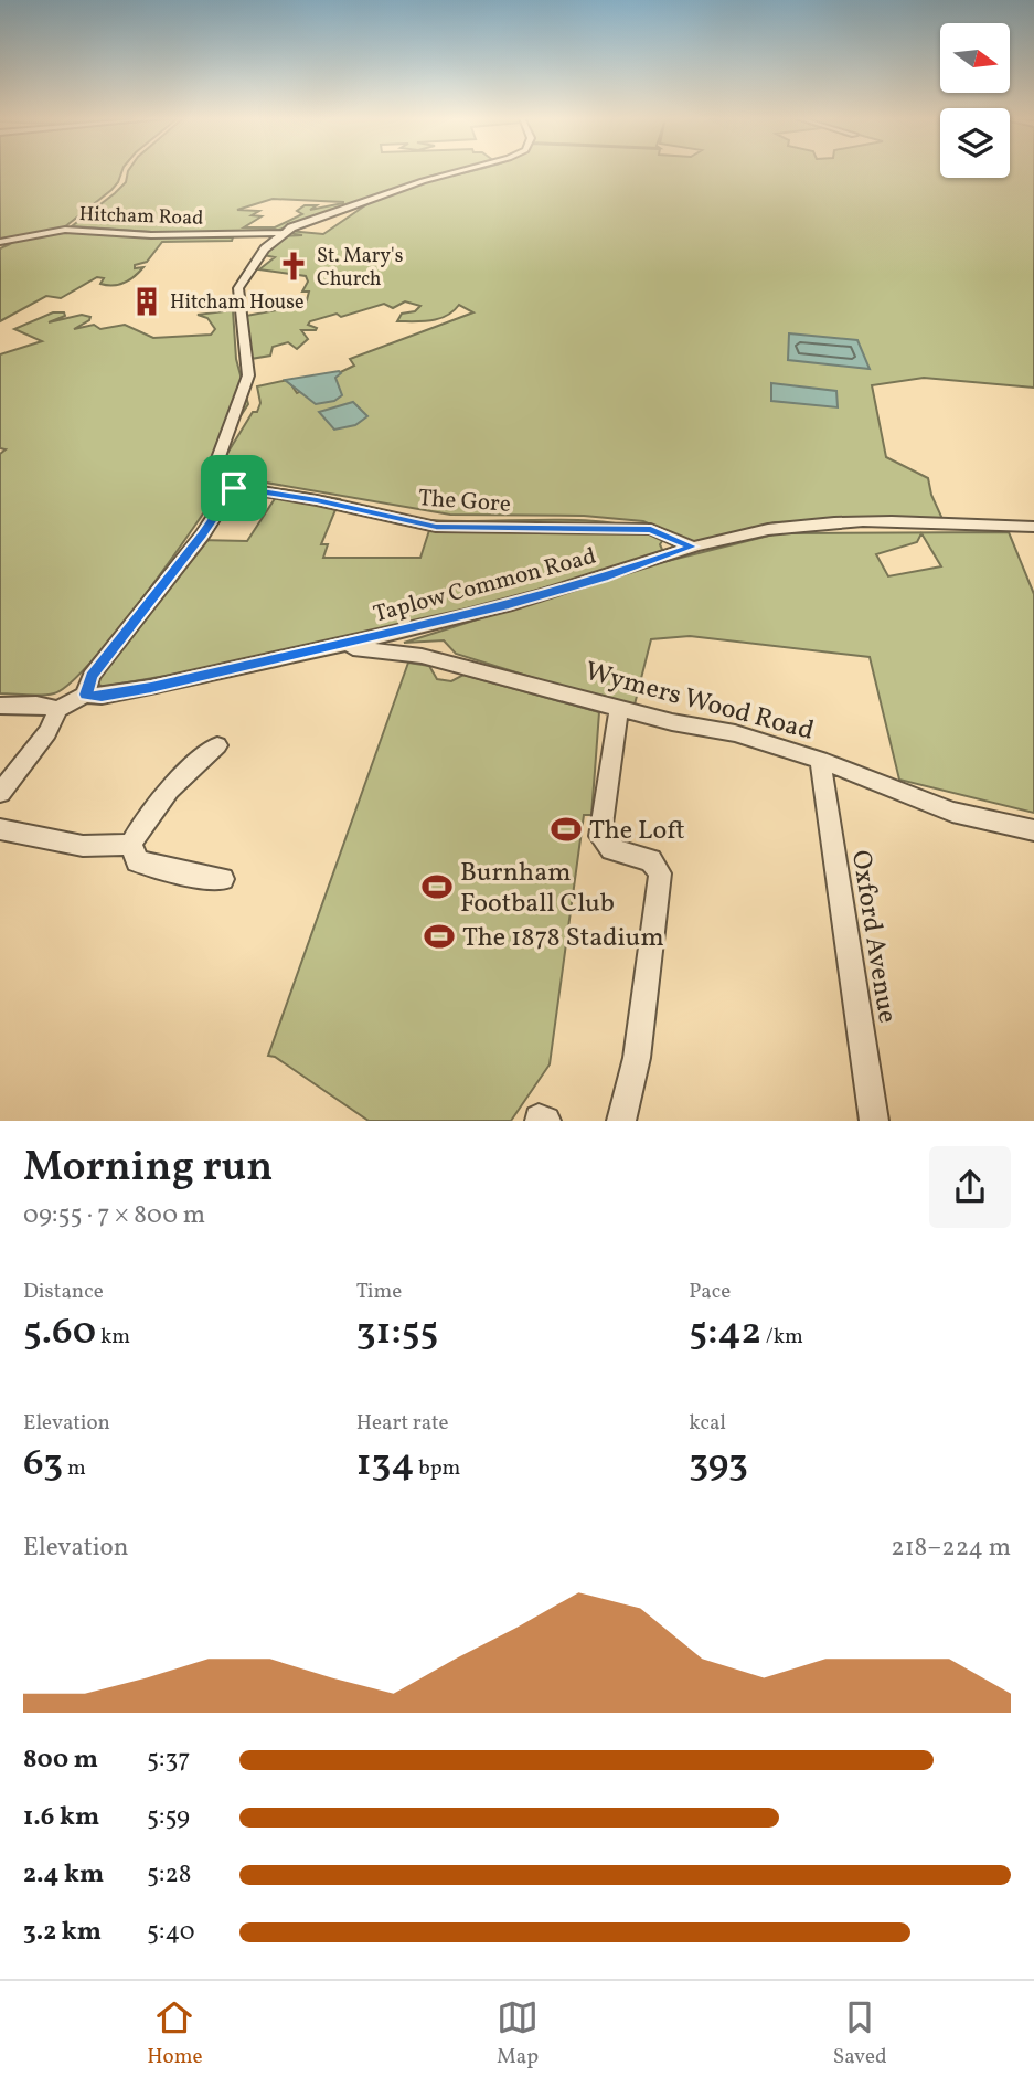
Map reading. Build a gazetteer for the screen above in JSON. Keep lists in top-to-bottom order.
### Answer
{
  "streets": {
    "street": [
      "Hitcham Road",
      "The Gore",
      "Taplow Common Road",
      "Wymers Wood Road",
      "Oxford Avenue"
    ]
  },
  "crossings": [
    ["The Gore", "Taplow Common Road"],
    ["Taplow Common Road", "Wymers Wood Road"],
    ["Wymers Wood Road", "Oxford Avenue"]
  ],
  "places": {
    "church": ["St. Mary's Church"],
    "building": ["Hitcham House"],
    "sports": ["The Loft", "Burnham Football Club", "The 1878 Stadium"]
  },
  "north": "right",
  "page": {
    "heading": ["Morning run", "09:55 · 7 × 800 m"],
    "stats": [
      ["Distance", "5.60 km"],
      ["Time", "31:55"],
      ["Pace", "5:42 /km"],
      ["Elevation", "63 m"],
      ["Heart rate", "134 bpm"],
      ["kcal", "393"]
    ],
    "chart": ["Elevation", "218–224 m"],
    "list": [
      {
        "name": "800 m",
        "note": "5:37"
      },
      {
        "name": "1.6 km",
        "note": "5:59"
      },
      {
        "name": "2.4 km",
        "note": "5:28"
      },
      {
        "name": "3.2 km",
        "note": "5:40"
      }
    ],
    "tabs": ["Home", "Map", "Saved"]
  }
}
